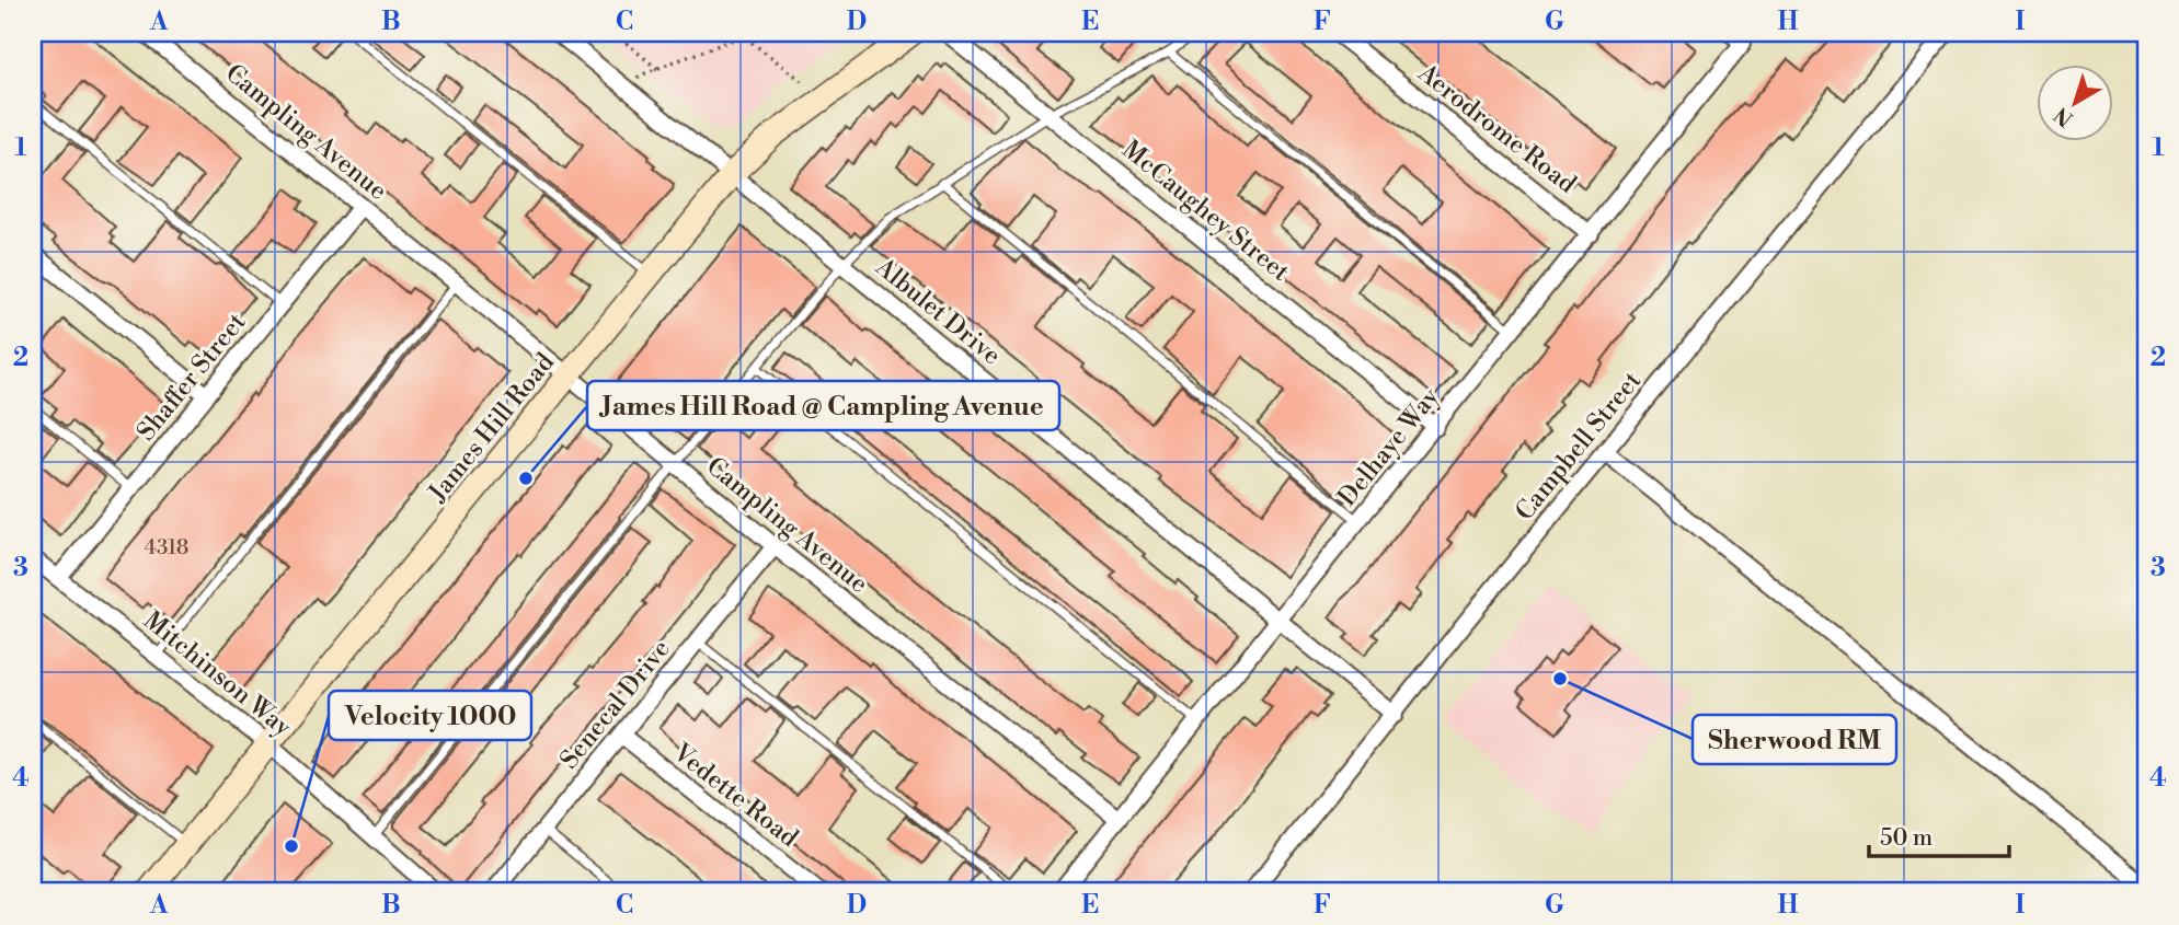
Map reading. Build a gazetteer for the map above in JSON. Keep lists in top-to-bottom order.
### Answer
{
  "streets": {
    "street": [
      "Aerodrome Road",
      "Campling Avenue",
      "McCaughey Street",
      "Albulet Drive",
      "Shaffer Street",
      "James Hill Road",
      "Campbell Street",
      "Delhaye Way",
      "Mitchinson Way",
      "Senecal Drive",
      "Vedette Road"
    ]
  },
  "crossings": [
    ["Aerodrome Road", "Delhaye Way"],
    ["Campling Avenue", "Shaffer Street"],
    ["Campling Avenue", "James Hill Road"],
    ["Campling Avenue", "Delhaye Way"],
    ["Campling Avenue", "Senecal Drive"],
    ["McCaughey Street", "Delhaye Way"],
    ["Albulet Drive", "James Hill Road"],
    ["Albulet Drive", "Campbell Street"],
    ["Albulet Drive", "Delhaye Way"],
    ["Shaffer Street", "Mitchinson Way"],
    ["James Hill Road", "Mitchinson Way"],
    ["Senecal Drive", "Vedette Road"]
  ],
  "places": ["James Hill Road @ Campling Avenue", "Sherwood RM", "Velocity 1000"],
  "house_numbers": ["4318"],
  "scale_bar": "50 m",
  "north": "bottom left",
  "grid": {
    "columns": [
      "A",
      "B",
      "C",
      "D",
      "E",
      "F",
      "G",
      "H",
      "I"
    ],
    "rows": [
      "1",
      "2",
      "3",
      "4"
    ]
  }
}
